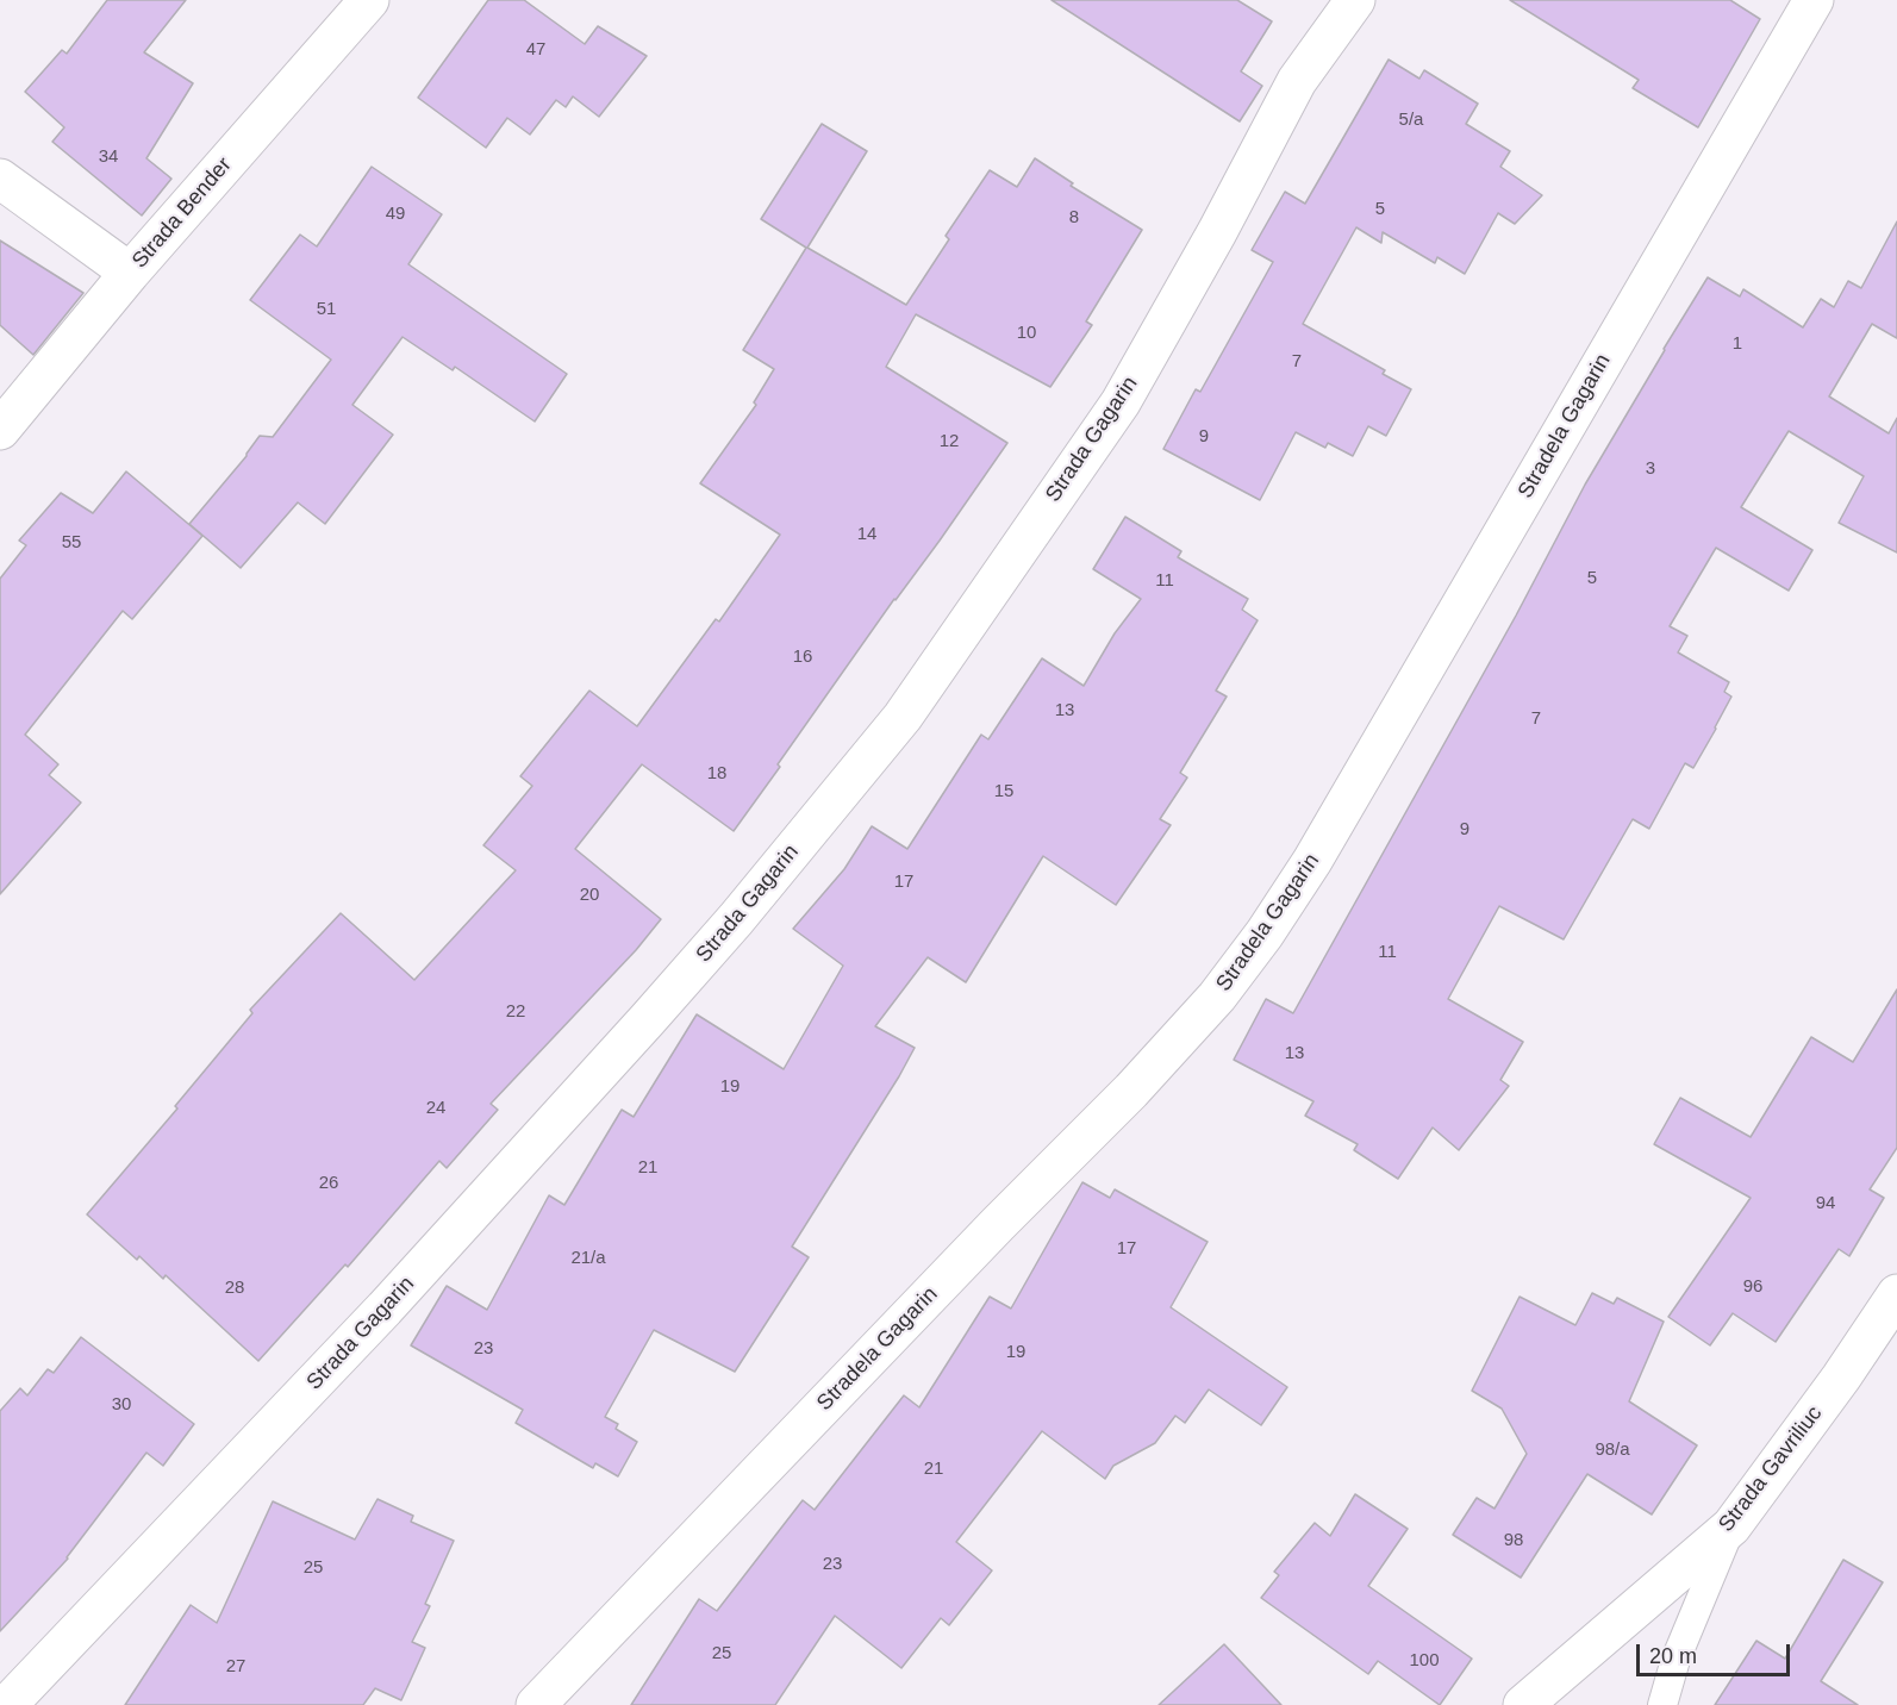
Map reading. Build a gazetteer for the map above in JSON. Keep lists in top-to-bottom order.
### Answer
{
  "streets": {
    "street": [
      "Strada Bender",
      "Stradela Gagarin",
      "Strada Gagarin",
      "Strada Gavriliuc"
    ]
  },
  "house_numbers": [
    "47",
    "5/a",
    "34",
    "5",
    "49",
    "8",
    "51",
    "10",
    "1",
    "7",
    "9",
    "12",
    "3",
    "14",
    "55",
    "5",
    "11",
    "16",
    "13",
    "7",
    "18",
    "15",
    "9",
    "17",
    "20",
    "11",
    "22",
    "13",
    "19",
    "24",
    "21",
    "26",
    "94",
    "17",
    "21/a",
    "96",
    "28",
    "23",
    "19",
    "30",
    "98/a",
    "21",
    "98",
    "23",
    "25",
    "25",
    "100",
    "27"
  ],
  "scale_bar": "20 m"
}
